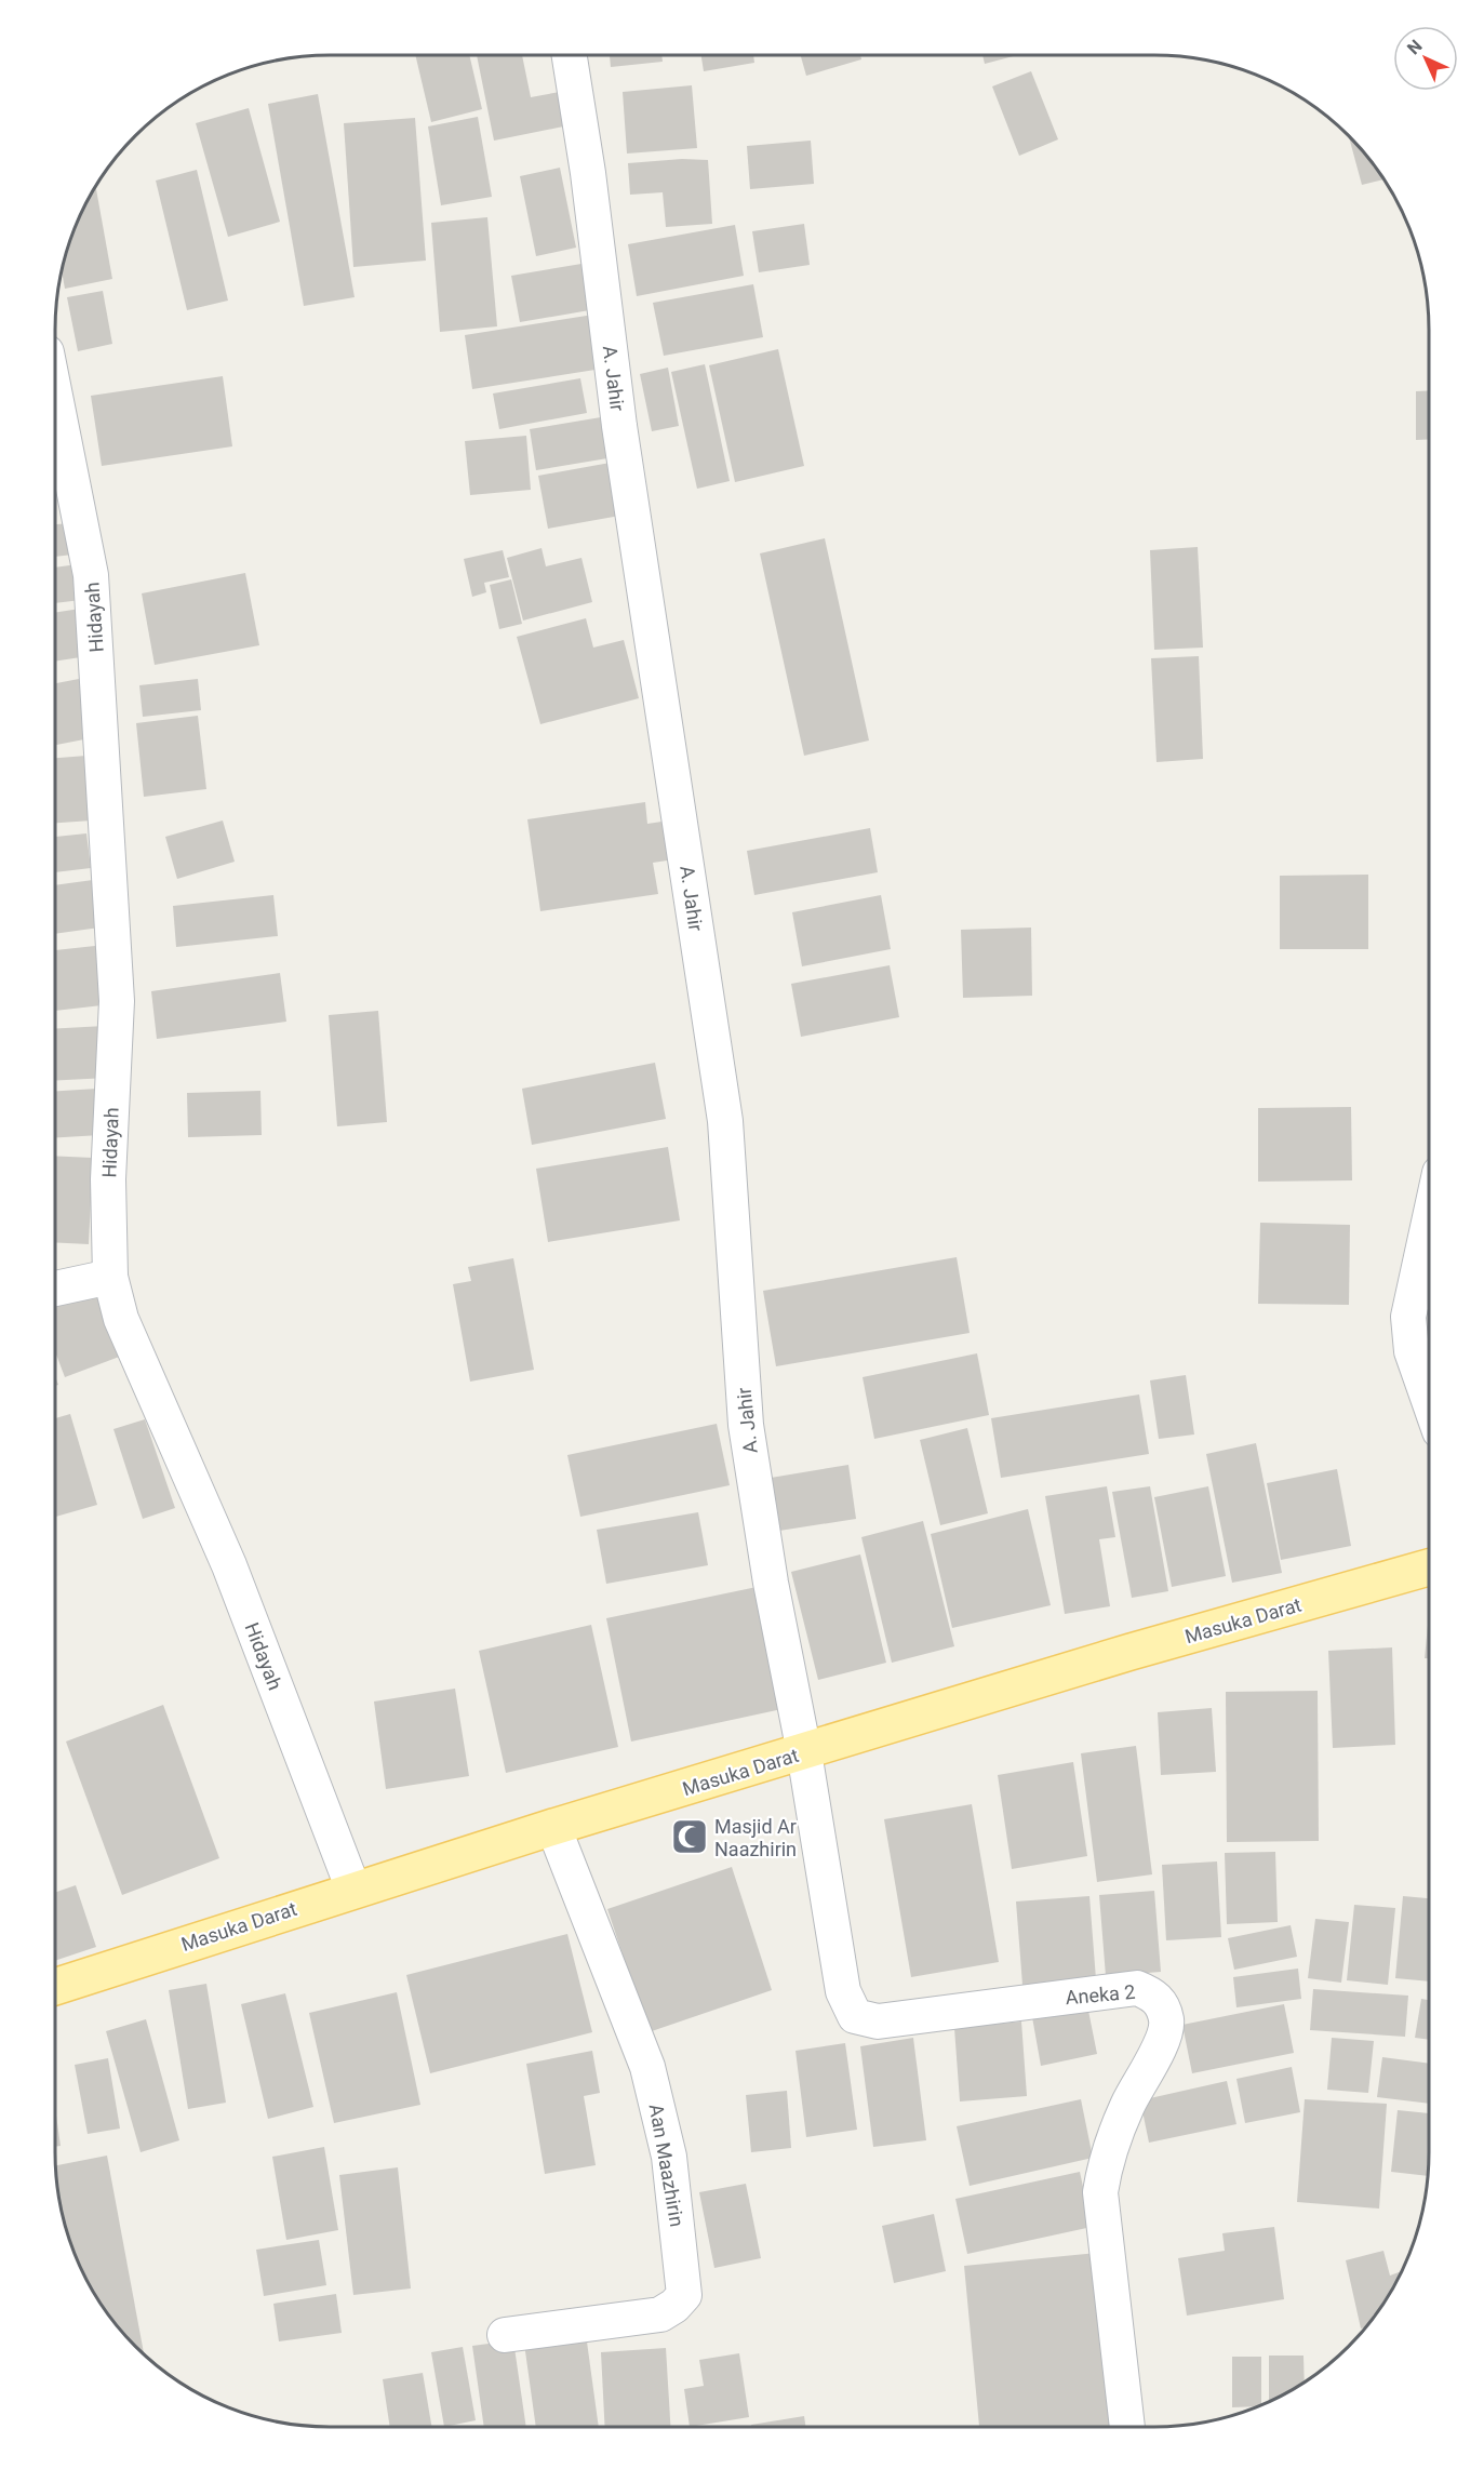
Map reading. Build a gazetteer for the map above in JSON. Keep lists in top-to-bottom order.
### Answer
{
  "streets": {
    "main road": ["Masuka Darat"],
    "street": [
      "A. Jahir",
      "Hidayah",
      "Aneka 2",
      "Aan Maazhirin"
    ]
  },
  "crossings": [
    ["A. Jahir", "Masuka Darat"],
    ["A. Jahir", "Aneka 2"],
    ["Hidayah", "Masuka Darat"],
    ["Masuka Darat", "Aneka 2"],
    ["Masuka Darat", "Aan Maazhirin"]
  ],
  "places": {
    "mosque": ["Masjid Ar Naazhirin"]
  },
  "north": "top left"
}
